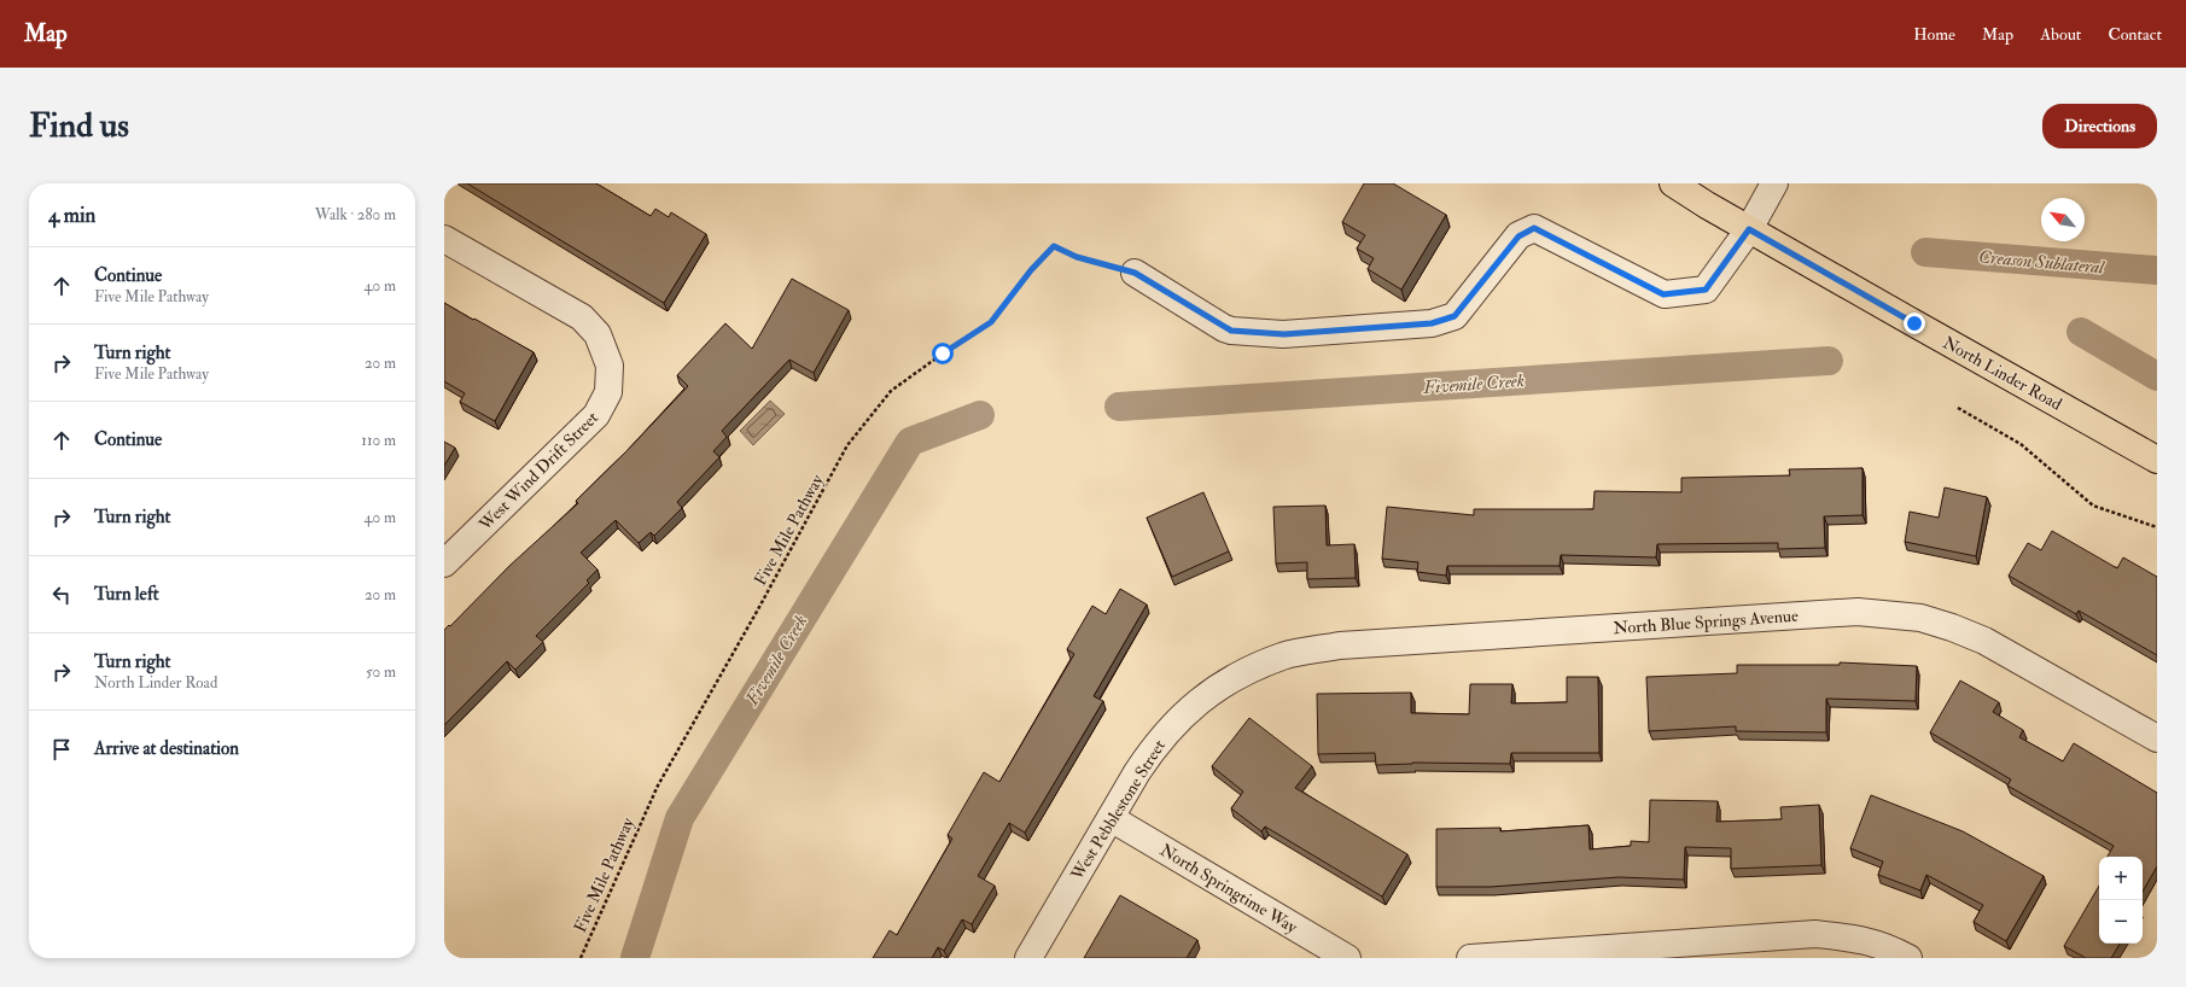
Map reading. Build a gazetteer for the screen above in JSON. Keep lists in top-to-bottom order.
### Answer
{
  "streets": {
    "main road": ["North Linder Road"],
    "street": [
      "West Wind Drift Street",
      "North Blue Springs Avenue",
      "West Pebblestone Street",
      "North Springtime Way"
    ],
    "path": ["Five Mile Pathway"]
  },
  "crossings": [
    ["North Blue Springs Avenue", "West Pebblestone Street"],
    ["West Pebblestone Street", "North Springtime Way"]
  ],
  "water": ["Creason Sublateral", "Fivemile Creek"],
  "north": "top left",
  "page": {
    "header": "Map",
    "nav": [
      "Home",
      "Map",
      "About",
      "Contact"
    ],
    "buttons": "Directions",
    "title": "Find us",
    "heading": ["4 min", "Walk · 280 m"],
    "list": [
      ["Continue", "Five Mile Pathway", "40 m"],
      ["Turn right", "Five Mile Pathway", "20 m"],
      ["Continue", "110 m"],
      ["Turn right", "40 m"],
      ["Turn left", "20 m"],
      ["Turn right", "North Linder Road", "50 m"],
      "Arrive at destination"
    ],
    "map_buttons": ["+", "−"]
  }
}
